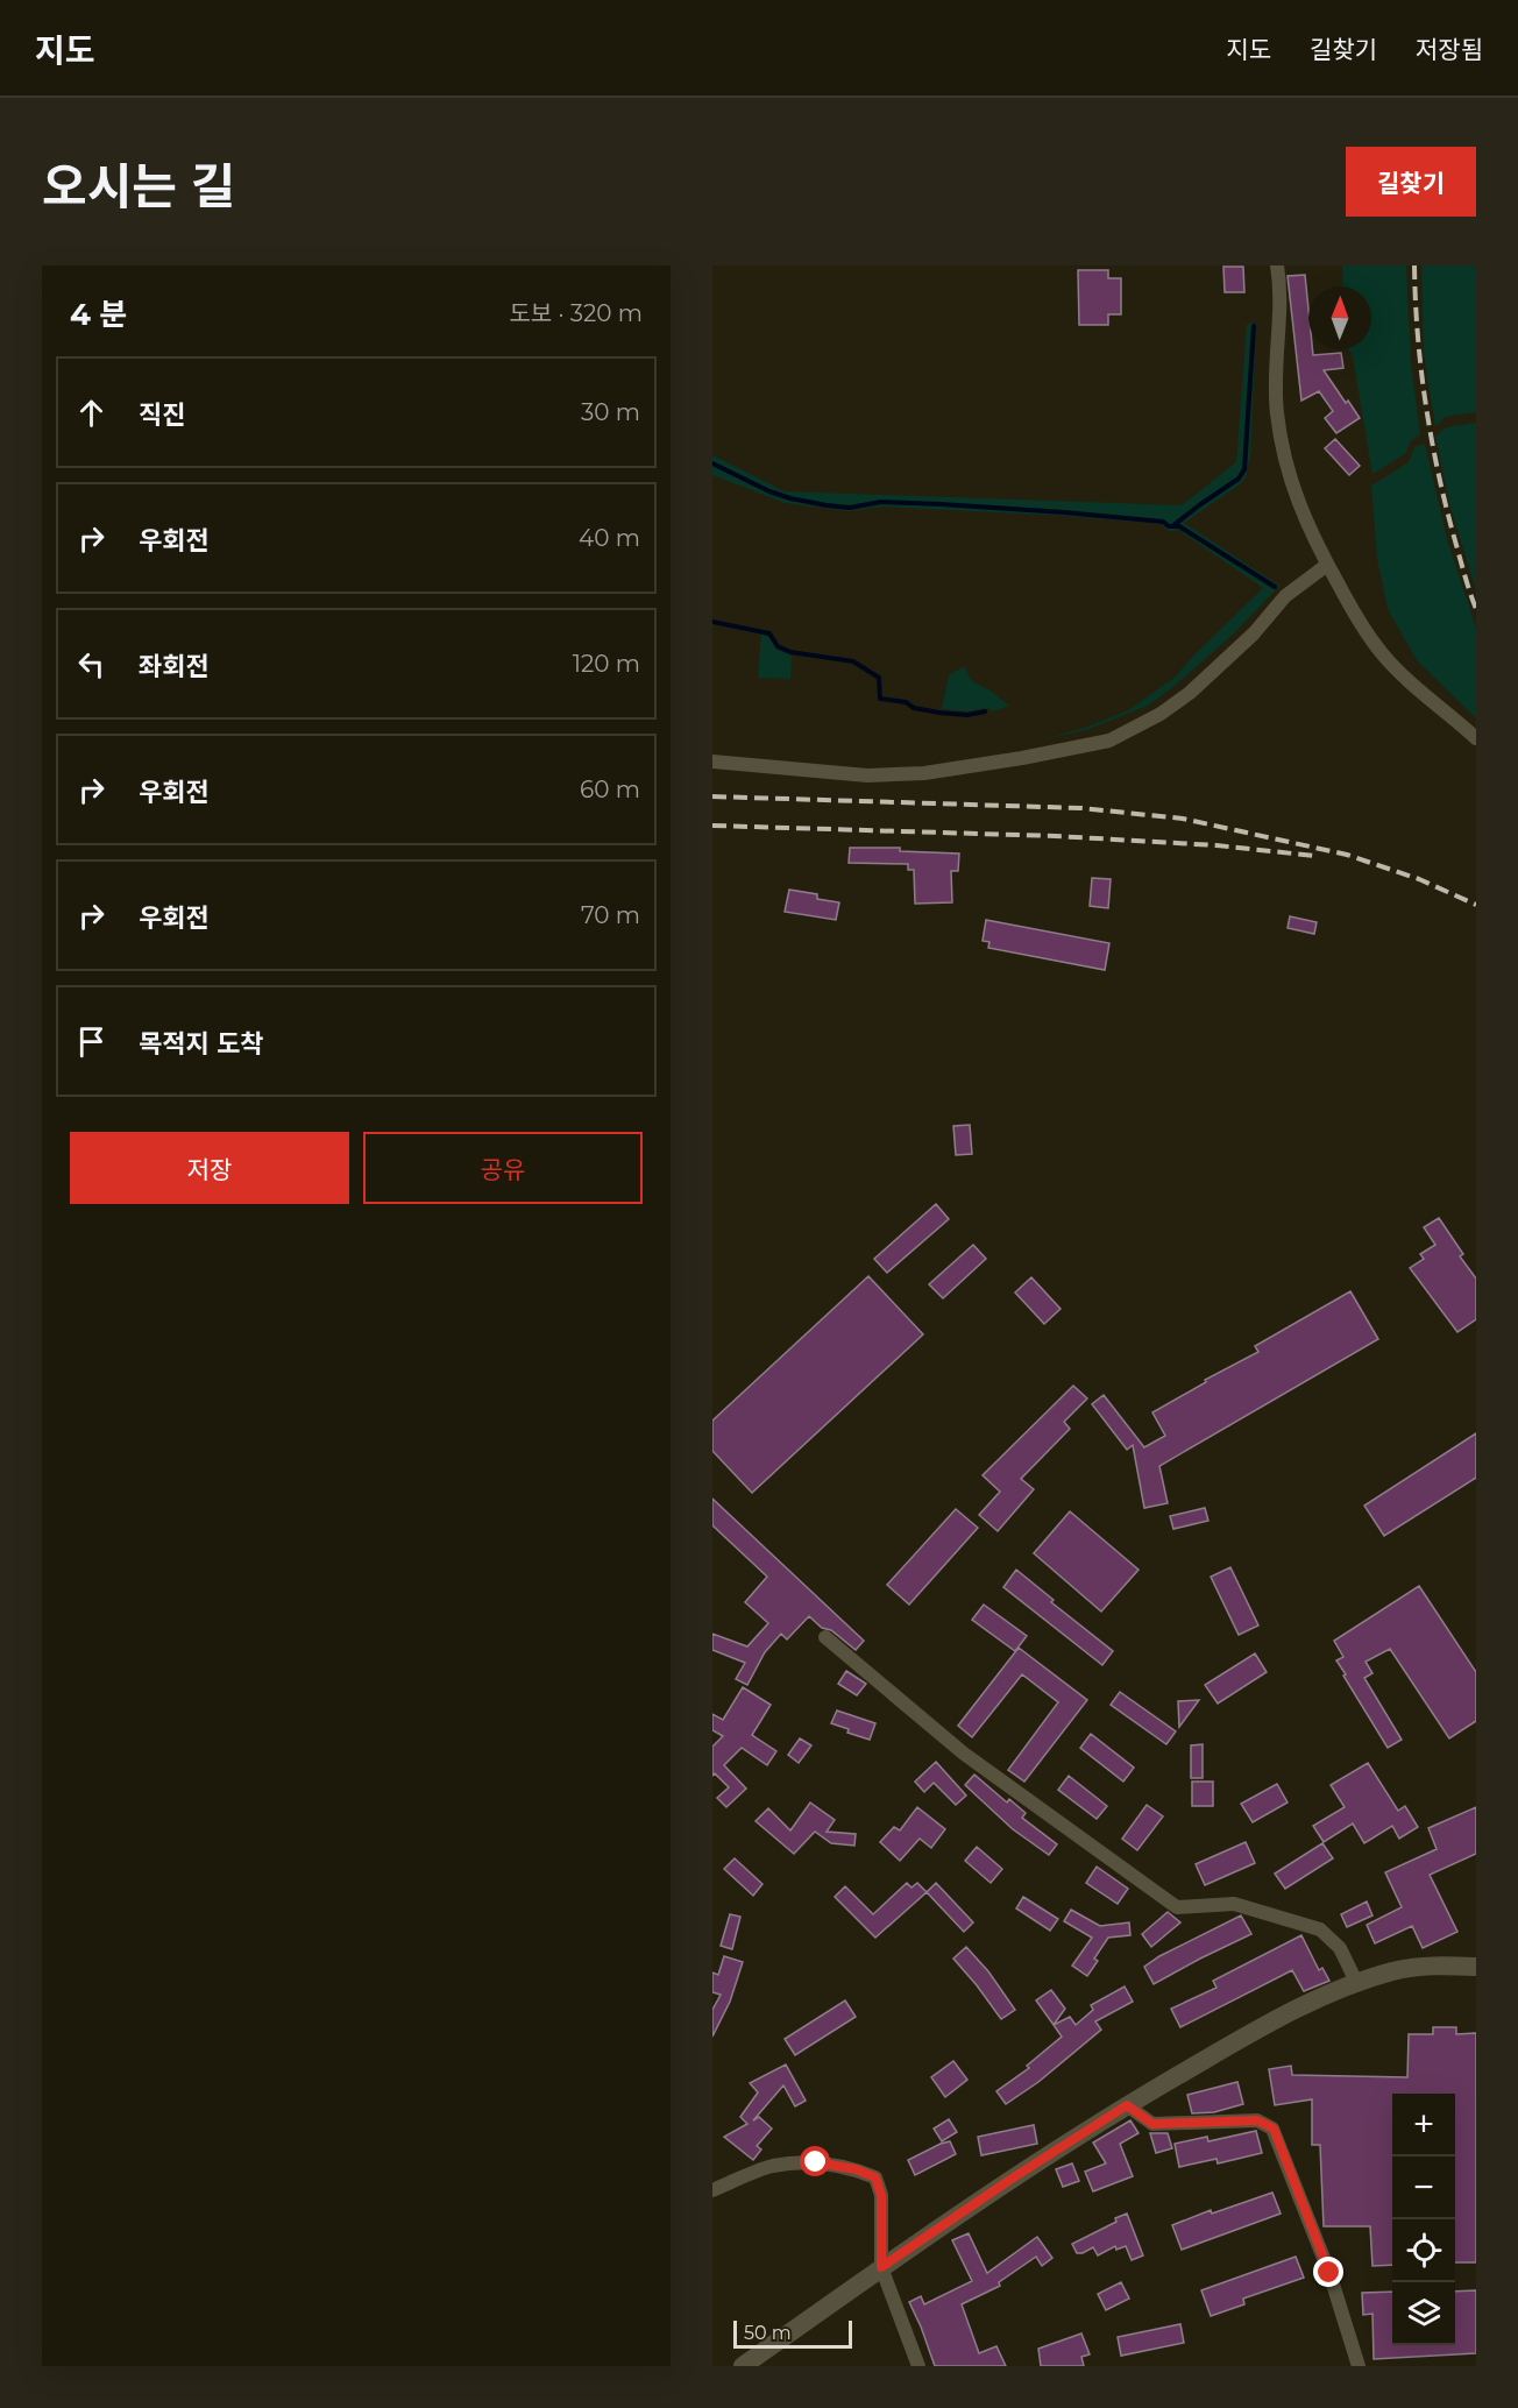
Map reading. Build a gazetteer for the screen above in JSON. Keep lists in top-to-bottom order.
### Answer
{
  "scale_bar": "50 m",
  "north": "top",
  "page": {
    "header": "지도",
    "nav": ["지도", "길찾기", "저장됨"],
    "title": "오시는 길",
    "buttons": [
      "길찾기",
      ["저장", "공유"]
    ],
    "heading": ["4 분", "도보 · 320 m"],
    "list": [
      ["직진", "30 m"],
      ["우회전", "40 m"],
      ["좌회전", "120 m"],
      ["우회전", "60 m"],
      ["우회전", "70 m"],
      "목적지 도착"
    ],
    "map_buttons": ["+", "−"],
    "scale": "50 m"
  }
}
